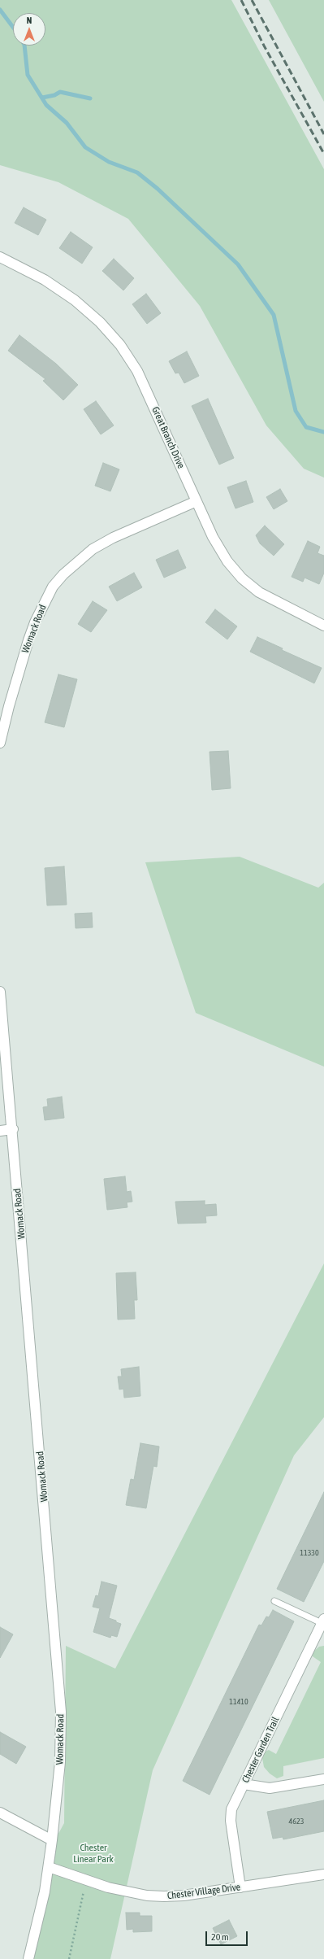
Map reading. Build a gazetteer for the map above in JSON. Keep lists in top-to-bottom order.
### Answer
{
  "streets": {
    "street": [
      "Great Branch Drive",
      "Womack Road",
      "Chester Garden Trail",
      "Chester Village Drive"
    ]
  },
  "crossings": [
    ["Great Branch Drive", "Womack Road"],
    ["Womack Road", "Chester Village Drive"],
    ["Chester Garden Trail", "Chester Village Drive"]
  ],
  "parks": ["Chester Linear Park"],
  "house_numbers": ["11330", "11410", "4623"],
  "scale_bar": "20 m",
  "north": "top"
}
